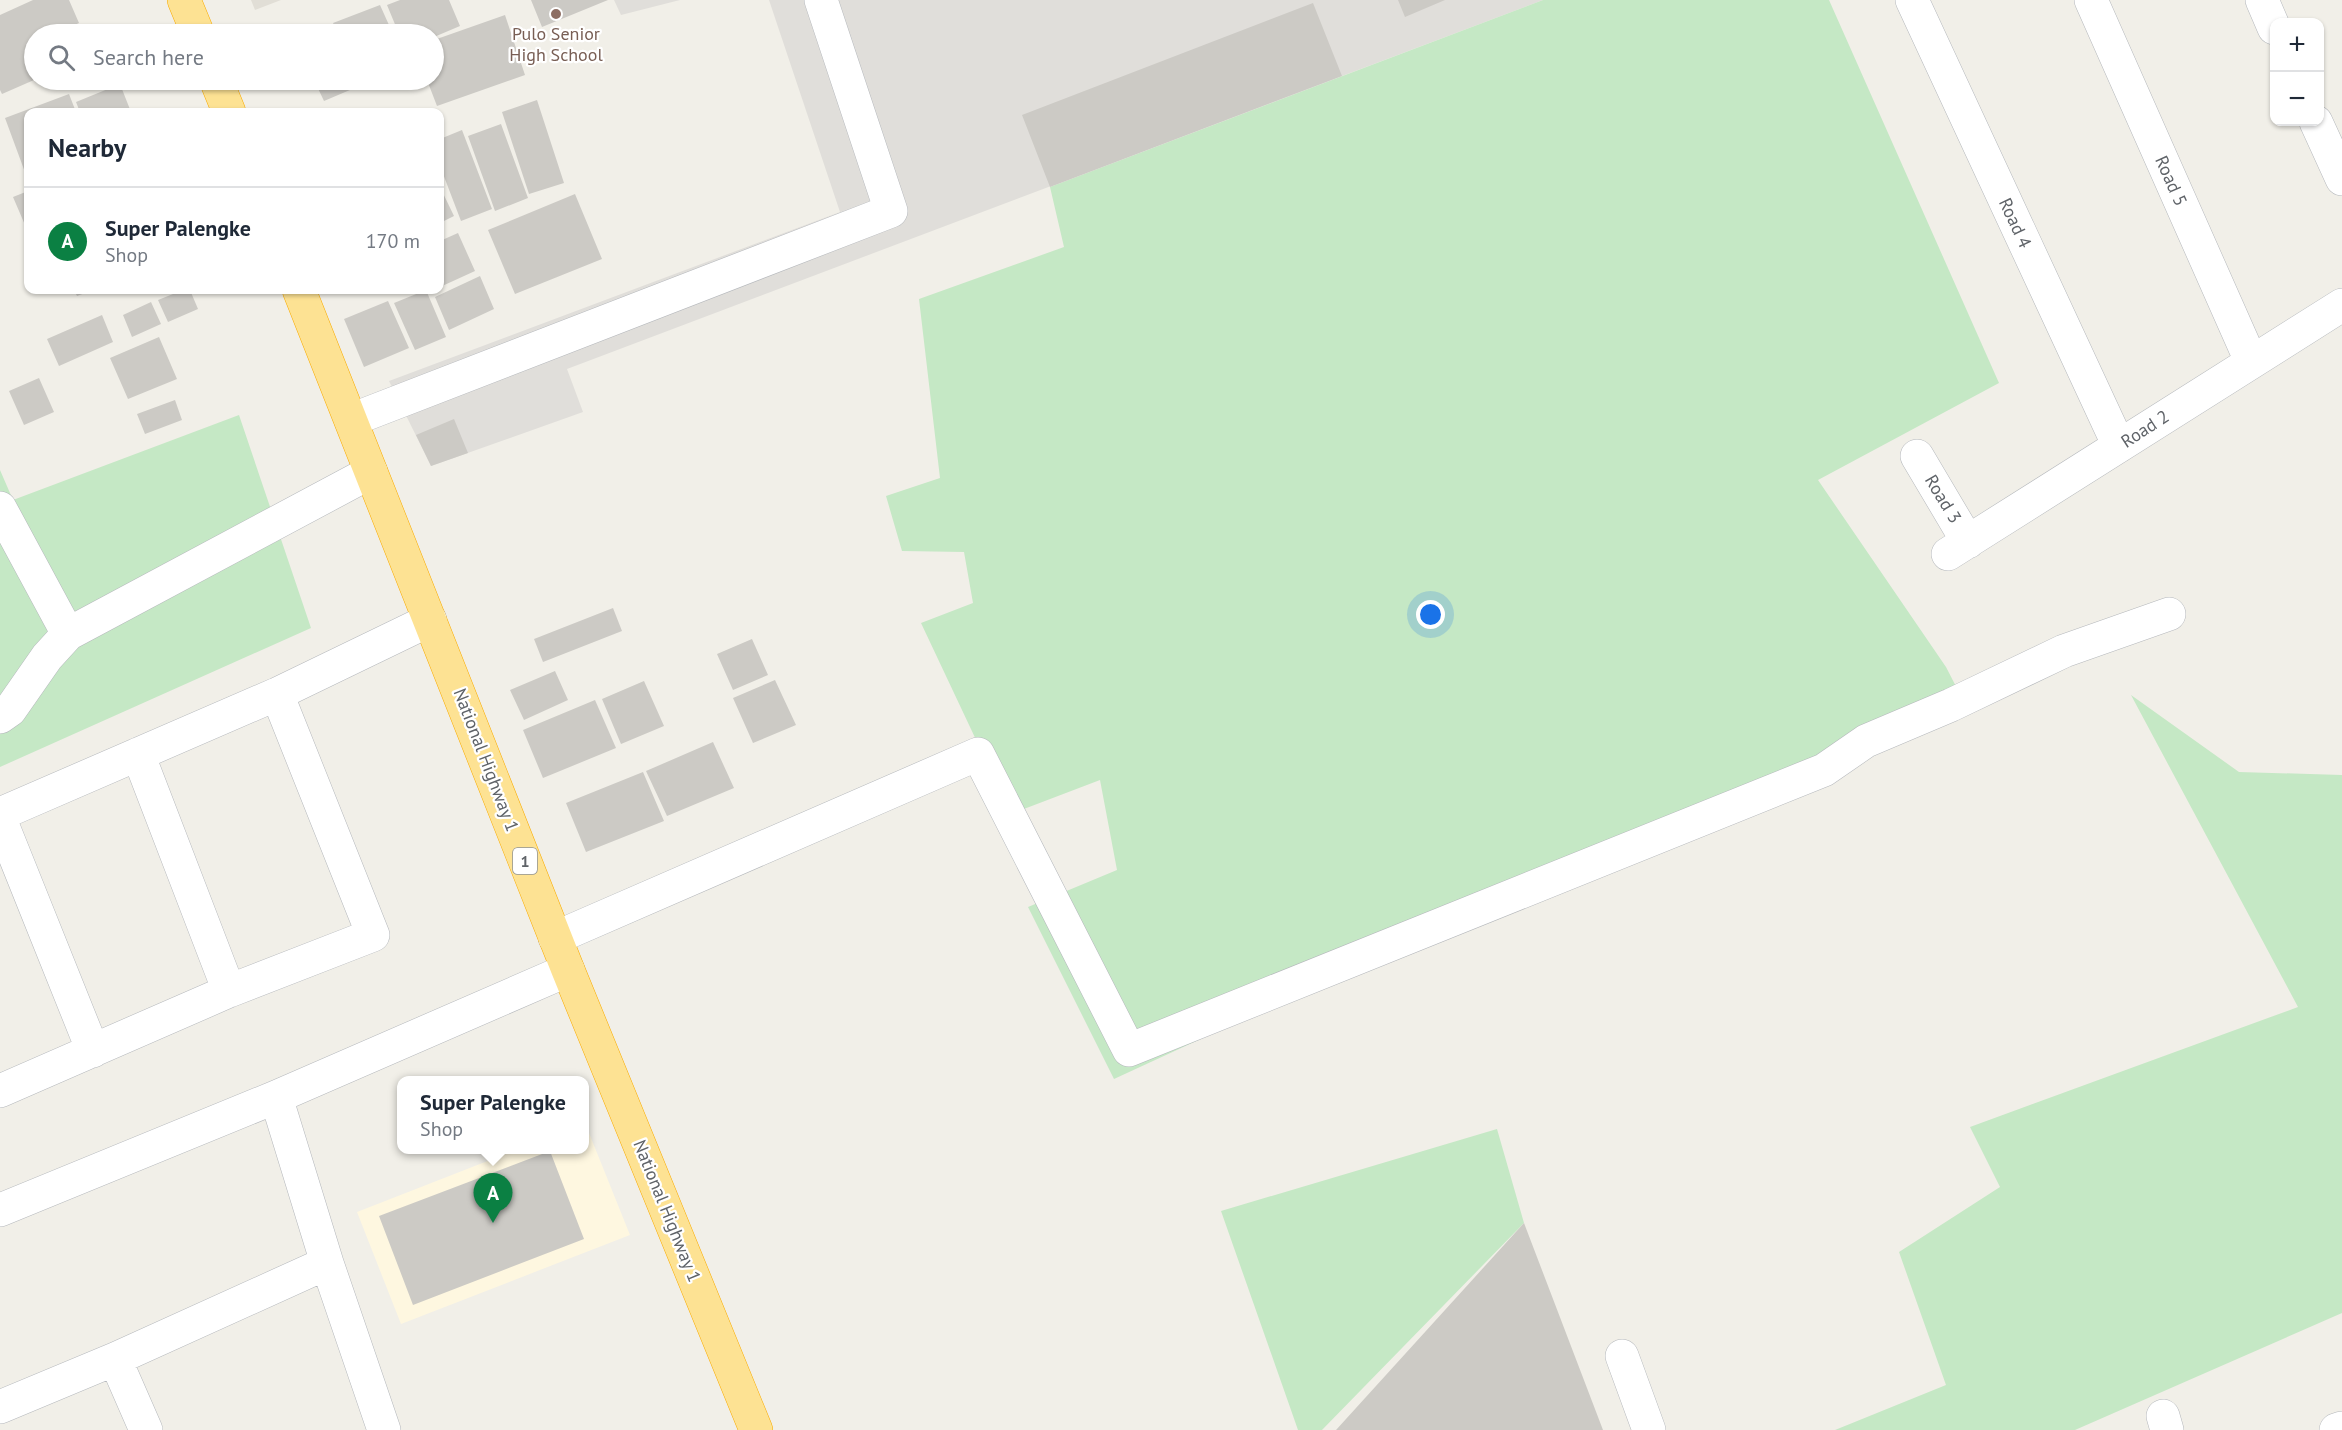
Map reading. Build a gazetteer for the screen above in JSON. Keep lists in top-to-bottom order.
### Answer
{
  "streets": {
    "highway": ["National Highway 1", "1"],
    "street": [
      "Road 5",
      "Road 4",
      "Road 2",
      "Road 3"
    ]
  },
  "crossings": [
    ["Road 5", "Road 2"],
    ["Road 4", "Road 2"],
    ["Road 2", "Road 3"]
  ],
  "places": ["Pulo Senior High School"],
  "page": {
    "map_buttons": ["+", "−"],
    "search": "Search here",
    "heading": "Nearby",
    "list": [
      {
        "mark": "A",
        "name": "Super Palengke",
        "note": "Shop",
        "value": "170 m"
      }
    ],
    "popup": ["Super Palengke", "Shop"],
    "pins": "A"
  }
}
